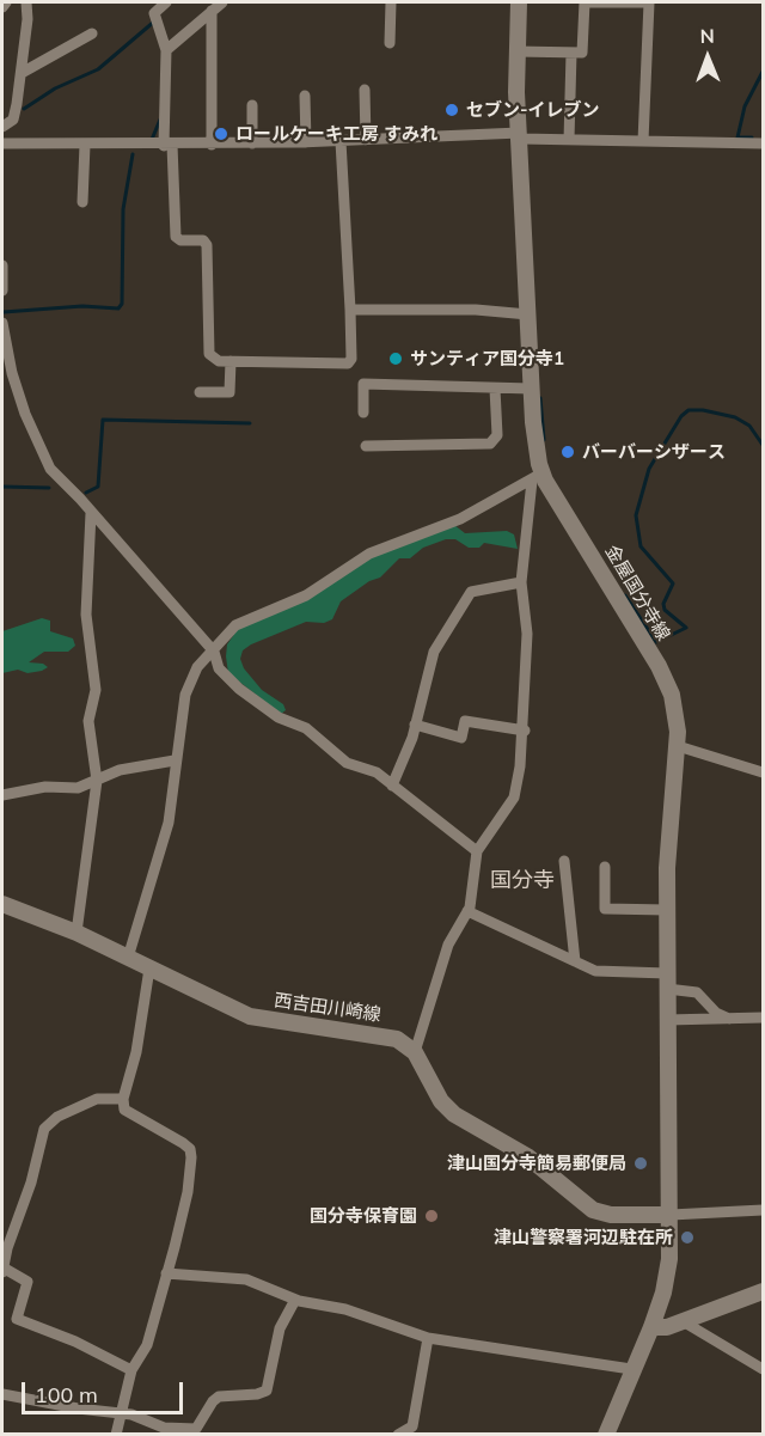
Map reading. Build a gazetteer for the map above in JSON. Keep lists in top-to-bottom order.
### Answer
{
  "streets": {
    "main road": ["金屋国分寺線", "西吉田川崎線"]
  },
  "districts": ["国分寺"],
  "places": [
    "セブン-イレブン",
    "ロールケーキ工房 すみれ",
    "サンティア国分寺1",
    "バーバーシザース",
    "津山国分寺簡易郵便局",
    "国分寺保育園",
    "津山警察署河辺駐在所"
  ],
  "scale_bar": "100 m",
  "north": "top"
}
